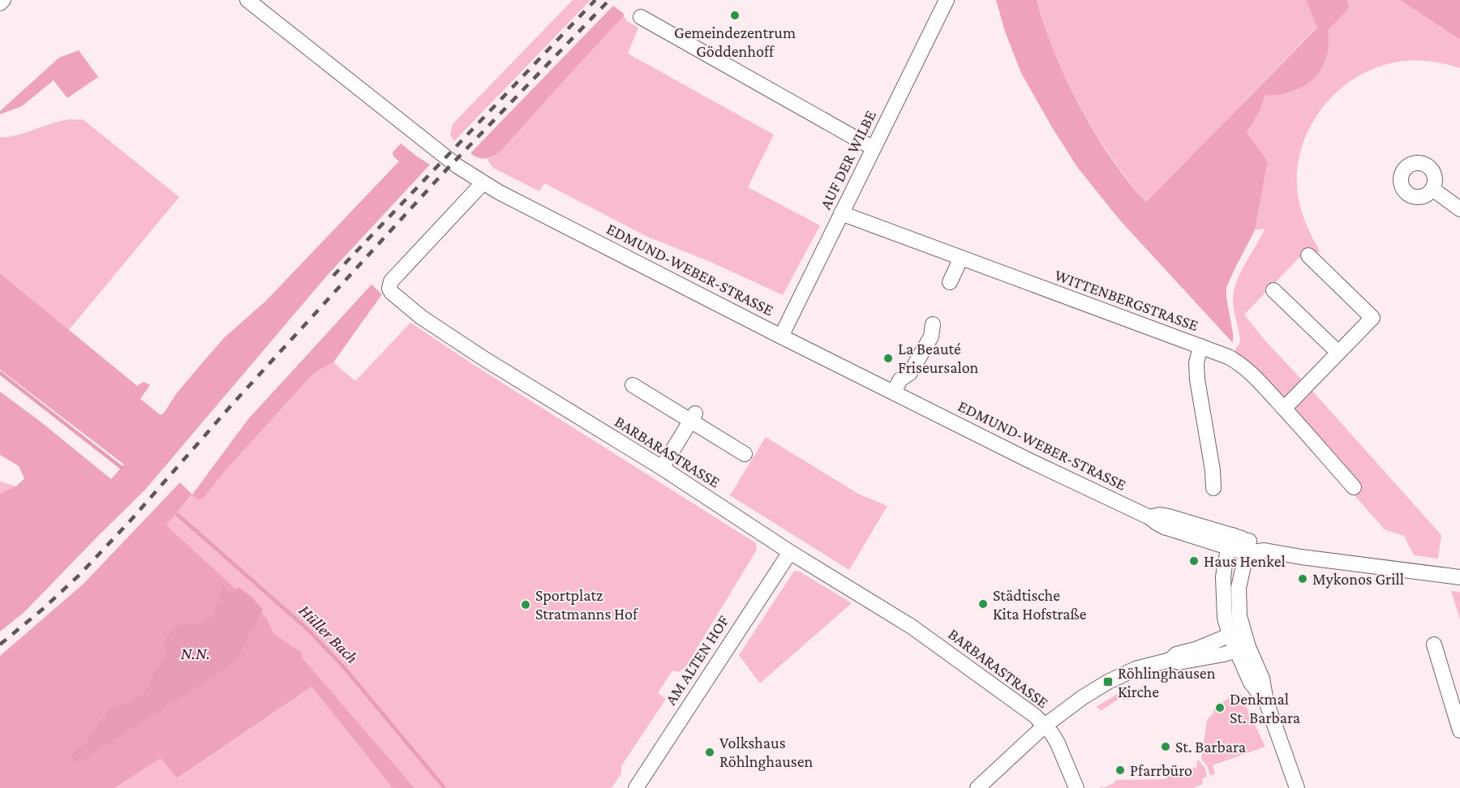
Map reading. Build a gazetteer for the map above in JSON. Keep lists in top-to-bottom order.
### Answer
{
  "streets": {
    "street": [
      "AUF DER WILBE",
      "EDMUND-WEBER-STRASSE",
      "WITTENBERGSTRASSE",
      "BARBARASTRASSE",
      "AM ALTEN HOF"
    ]
  },
  "crossings": [
    ["AUF DER WILBE", "EDMUND-WEBER-STRASSE"],
    ["AUF DER WILBE", "WITTENBERGSTRASSE"],
    ["EDMUND-WEBER-STRASSE", "BARBARASTRASSE"],
    ["BARBARASTRASSE", "AM ALTEN HOF"]
  ],
  "water": ["Hüller Bach", "N.N."],
  "places": {
    "other": [
      "Gemeindezentrum Göddenhoff",
      "La Beauté Friseursalon",
      "Haus Henkel",
      "Mykonos Grill",
      "Städtische Kita Hofstraße",
      "Sportplatz Stratmanns Hof",
      "Denkmal St. Barbara",
      "St. Barbara",
      "Volkshaus Röhlnghausen",
      "Pfarrbüro"
    ],
    "transit": ["Röhlinghausen Kirche"]
  }
}
